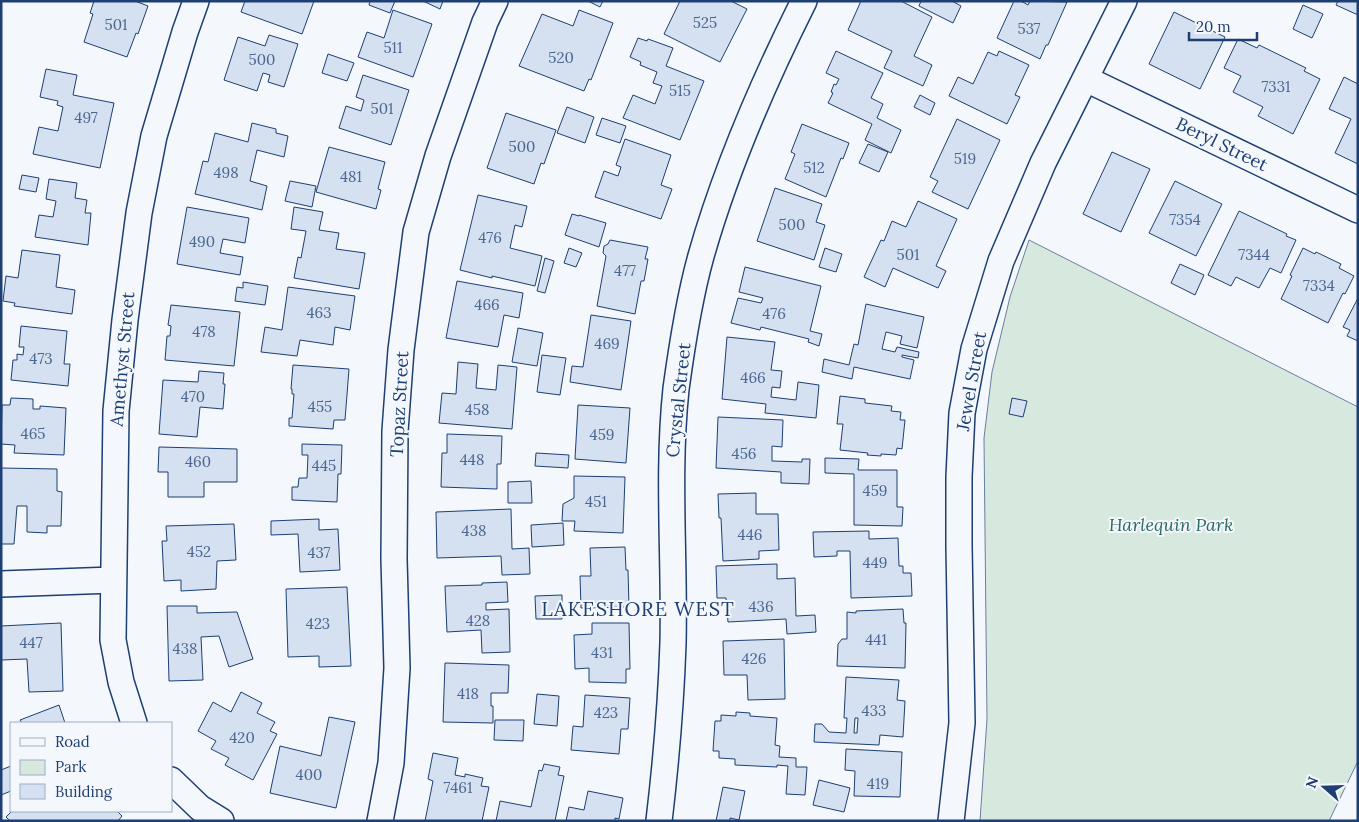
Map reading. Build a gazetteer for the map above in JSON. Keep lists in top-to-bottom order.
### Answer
{
  "streets": {
    "street": [
      "Beryl Street",
      "Amethyst Street",
      "Jewel Street",
      "Crystal Street",
      "Topaz Street"
    ]
  },
  "crossings": [
    ["Beryl Street", "Jewel Street"]
  ],
  "districts": ["LAKESHORE WEST"],
  "parks": ["Harlequin Park"],
  "house_numbers": [
    "525",
    "501",
    "537",
    "511",
    "520",
    "500",
    "7331",
    "515",
    "501",
    "497",
    "500",
    "519",
    "512",
    "498",
    "481",
    "7354",
    "500",
    "476",
    "490",
    "501",
    "7344",
    "477",
    "7334",
    "466",
    "463",
    "476",
    "478",
    "469",
    "473",
    "466",
    "470",
    "455",
    "458",
    "465",
    "459",
    "456",
    "448",
    "460",
    "445",
    "459",
    "451",
    "438",
    "446",
    "452",
    "437",
    "449",
    "436",
    "428",
    "423",
    "441",
    "447",
    "438",
    "431",
    "426",
    "418",
    "433",
    "423",
    "420",
    "400",
    "419",
    "7461"
  ],
  "legend": ["Road", "Park", "Building"],
  "scale_bar": "20 m",
  "north": "left"
}
